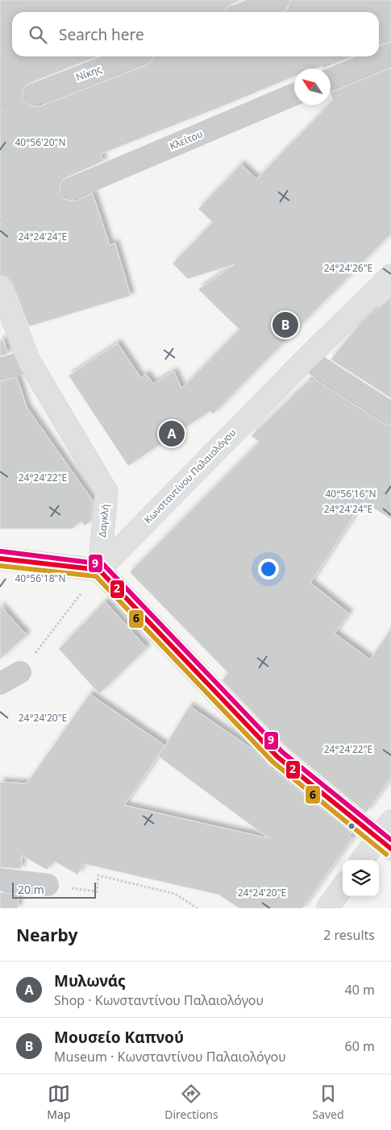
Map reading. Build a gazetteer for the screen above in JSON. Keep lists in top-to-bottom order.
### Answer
{
  "streets": {
    "street": [
      "Νίκης",
      "Κλείτου",
      "Κωνσταντίνου Παλαιολόγου",
      "Δαγκλή"
    ]
  },
  "crossings": [
    ["Κωνσταντίνου Παλαιολόγου", "Δαγκλή"]
  ],
  "lines": ["transit line 9", "transit line 2", "transit line 6"],
  "scale_bar": "20 m",
  "north": "top left",
  "page": {
    "search": "Search here",
    "pins": ["B", "A"],
    "scale": "20 m",
    "heading": ["Nearby", "2 results"],
    "list": [
      {
        "mark": "A",
        "name": "Μυλωνάς",
        "note": "Shop · Κωνσταντίνου Παλαιολόγου",
        "value": "40 m"
      },
      {
        "mark": "B",
        "name": "Μουσείο Καπνού",
        "note": "Museum · Κωνσταντίνου Παλαιολόγου",
        "value": "60 m"
      }
    ],
    "nav": ["Map", "Directions", "Saved"]
  },
  "coordinates": [
    "40°56'20\"N",
    "24°24'24\"E",
    "24°24'26\"E",
    "24°24'22\"E",
    "40°56'16\"N",
    "40°56'18\"N",
    "24°24'20\"E"
  ]
}
